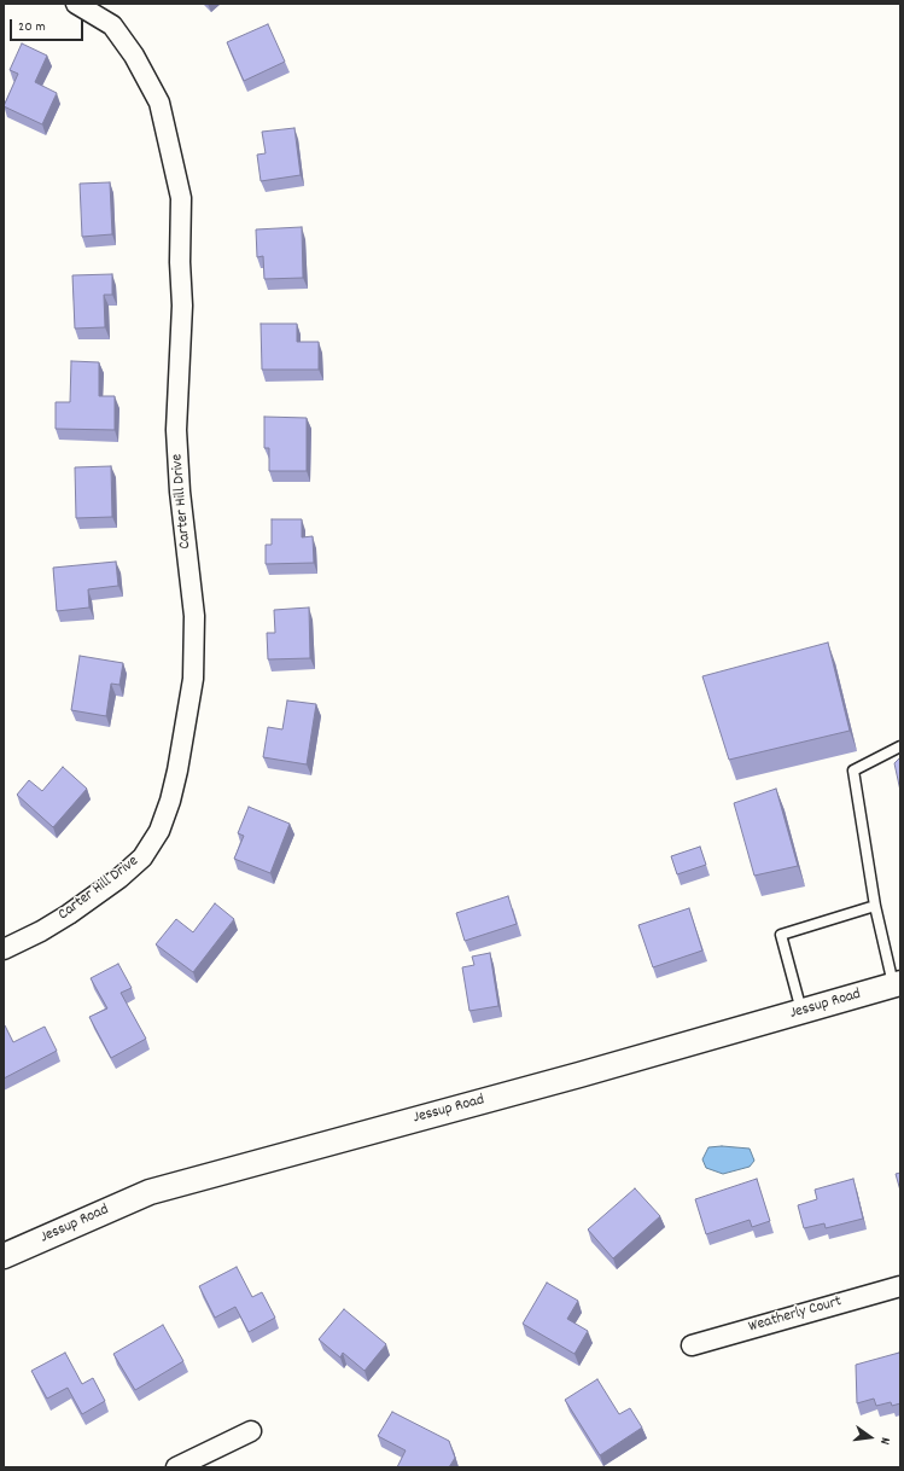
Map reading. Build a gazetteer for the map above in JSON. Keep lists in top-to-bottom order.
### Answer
{
  "streets": {
    "street": ["Carter Hill Drive", "Jessup Road", "Weatherly Court"]
  },
  "scale_bar": "20 m",
  "north": "right"
}
